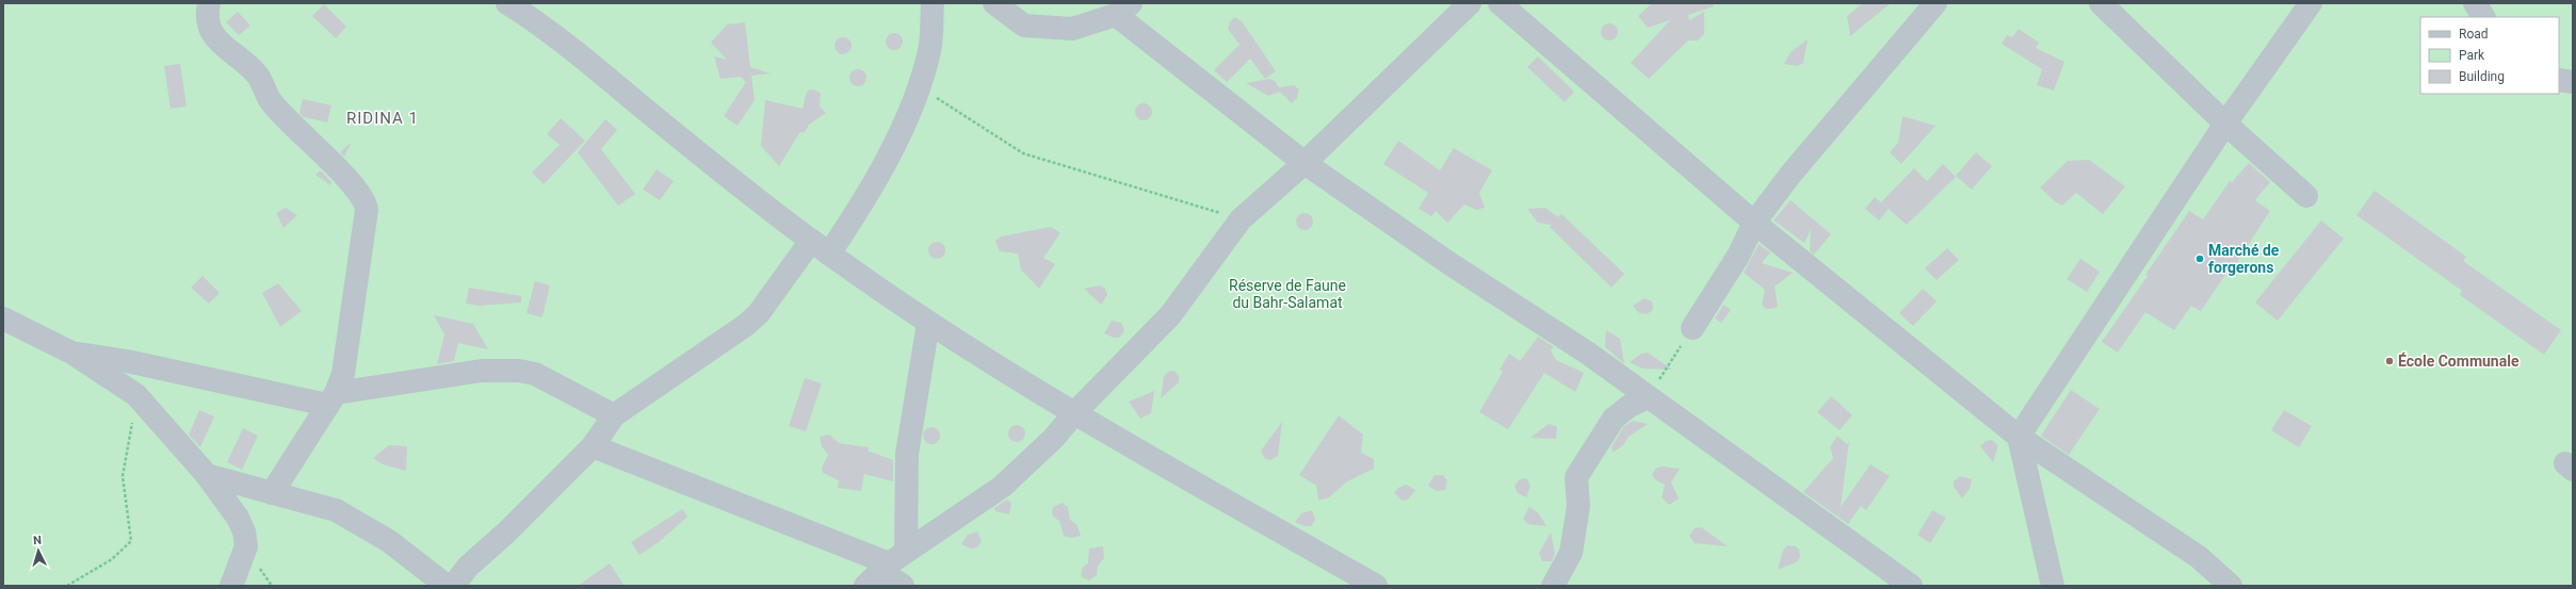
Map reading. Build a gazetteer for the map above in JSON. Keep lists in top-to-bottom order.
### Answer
{
  "districts": ["RIDINA 1"],
  "parks": ["Réserve de Faune du Bahr-Salamat"],
  "places": ["Marché de forgerons", "École Communale"],
  "legend": ["Road", "Park", "Building"],
  "north": "top"
}
